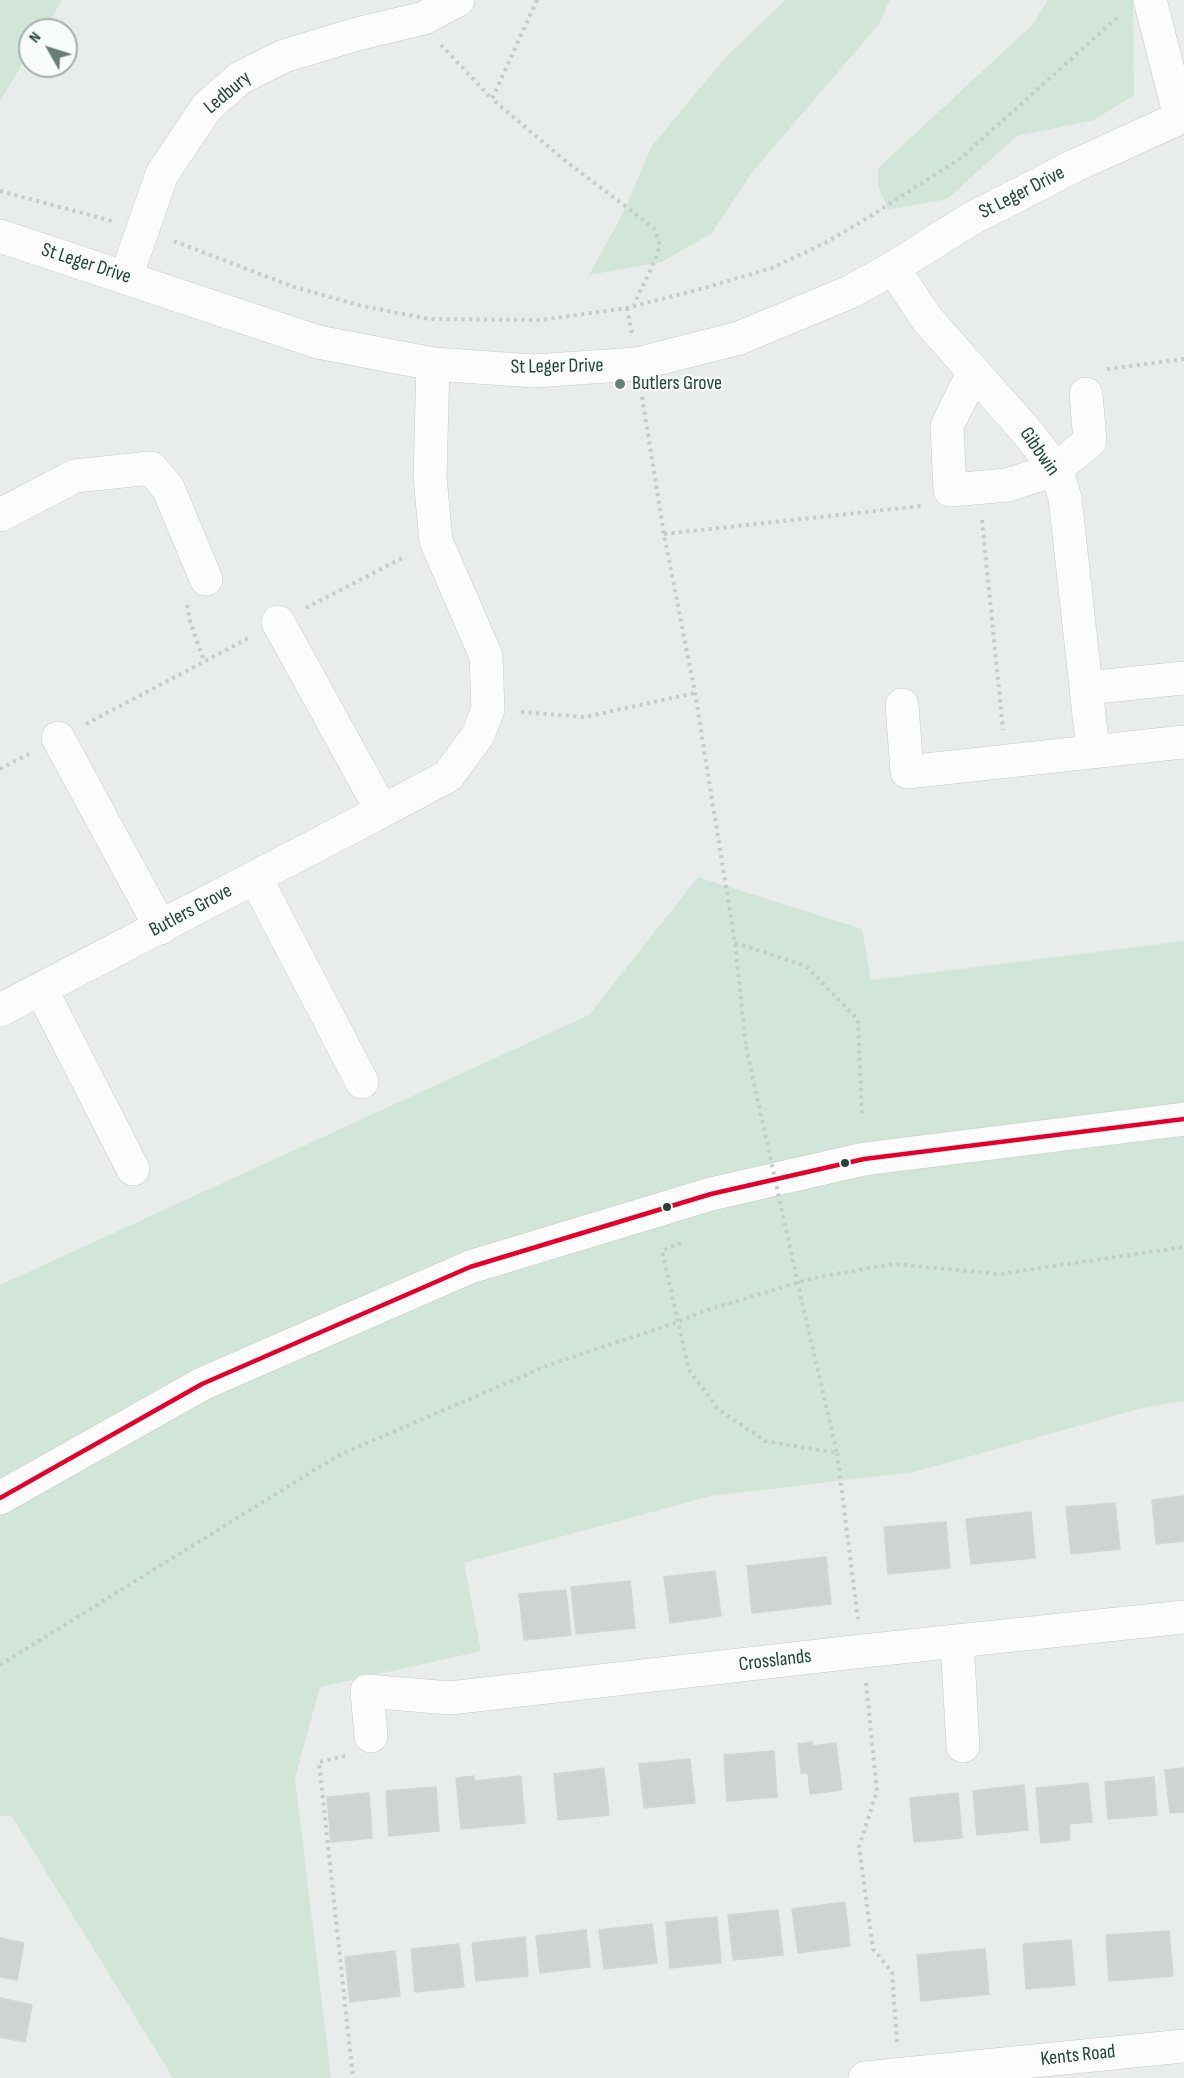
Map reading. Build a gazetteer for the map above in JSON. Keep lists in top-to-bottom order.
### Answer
{
  "streets": {
    "street": [
      "Ledbury",
      "St Leger Drive",
      "Gibbwin",
      "Butlers Grove",
      "Crosslands",
      "Kents Road"
    ]
  },
  "crossings": [
    ["Ledbury", "St Leger Drive"],
    ["St Leger Drive", "Gibbwin"],
    ["St Leger Drive", "Butlers Grove"]
  ],
  "places": ["Butlers Grove"],
  "north": "top left"
}
